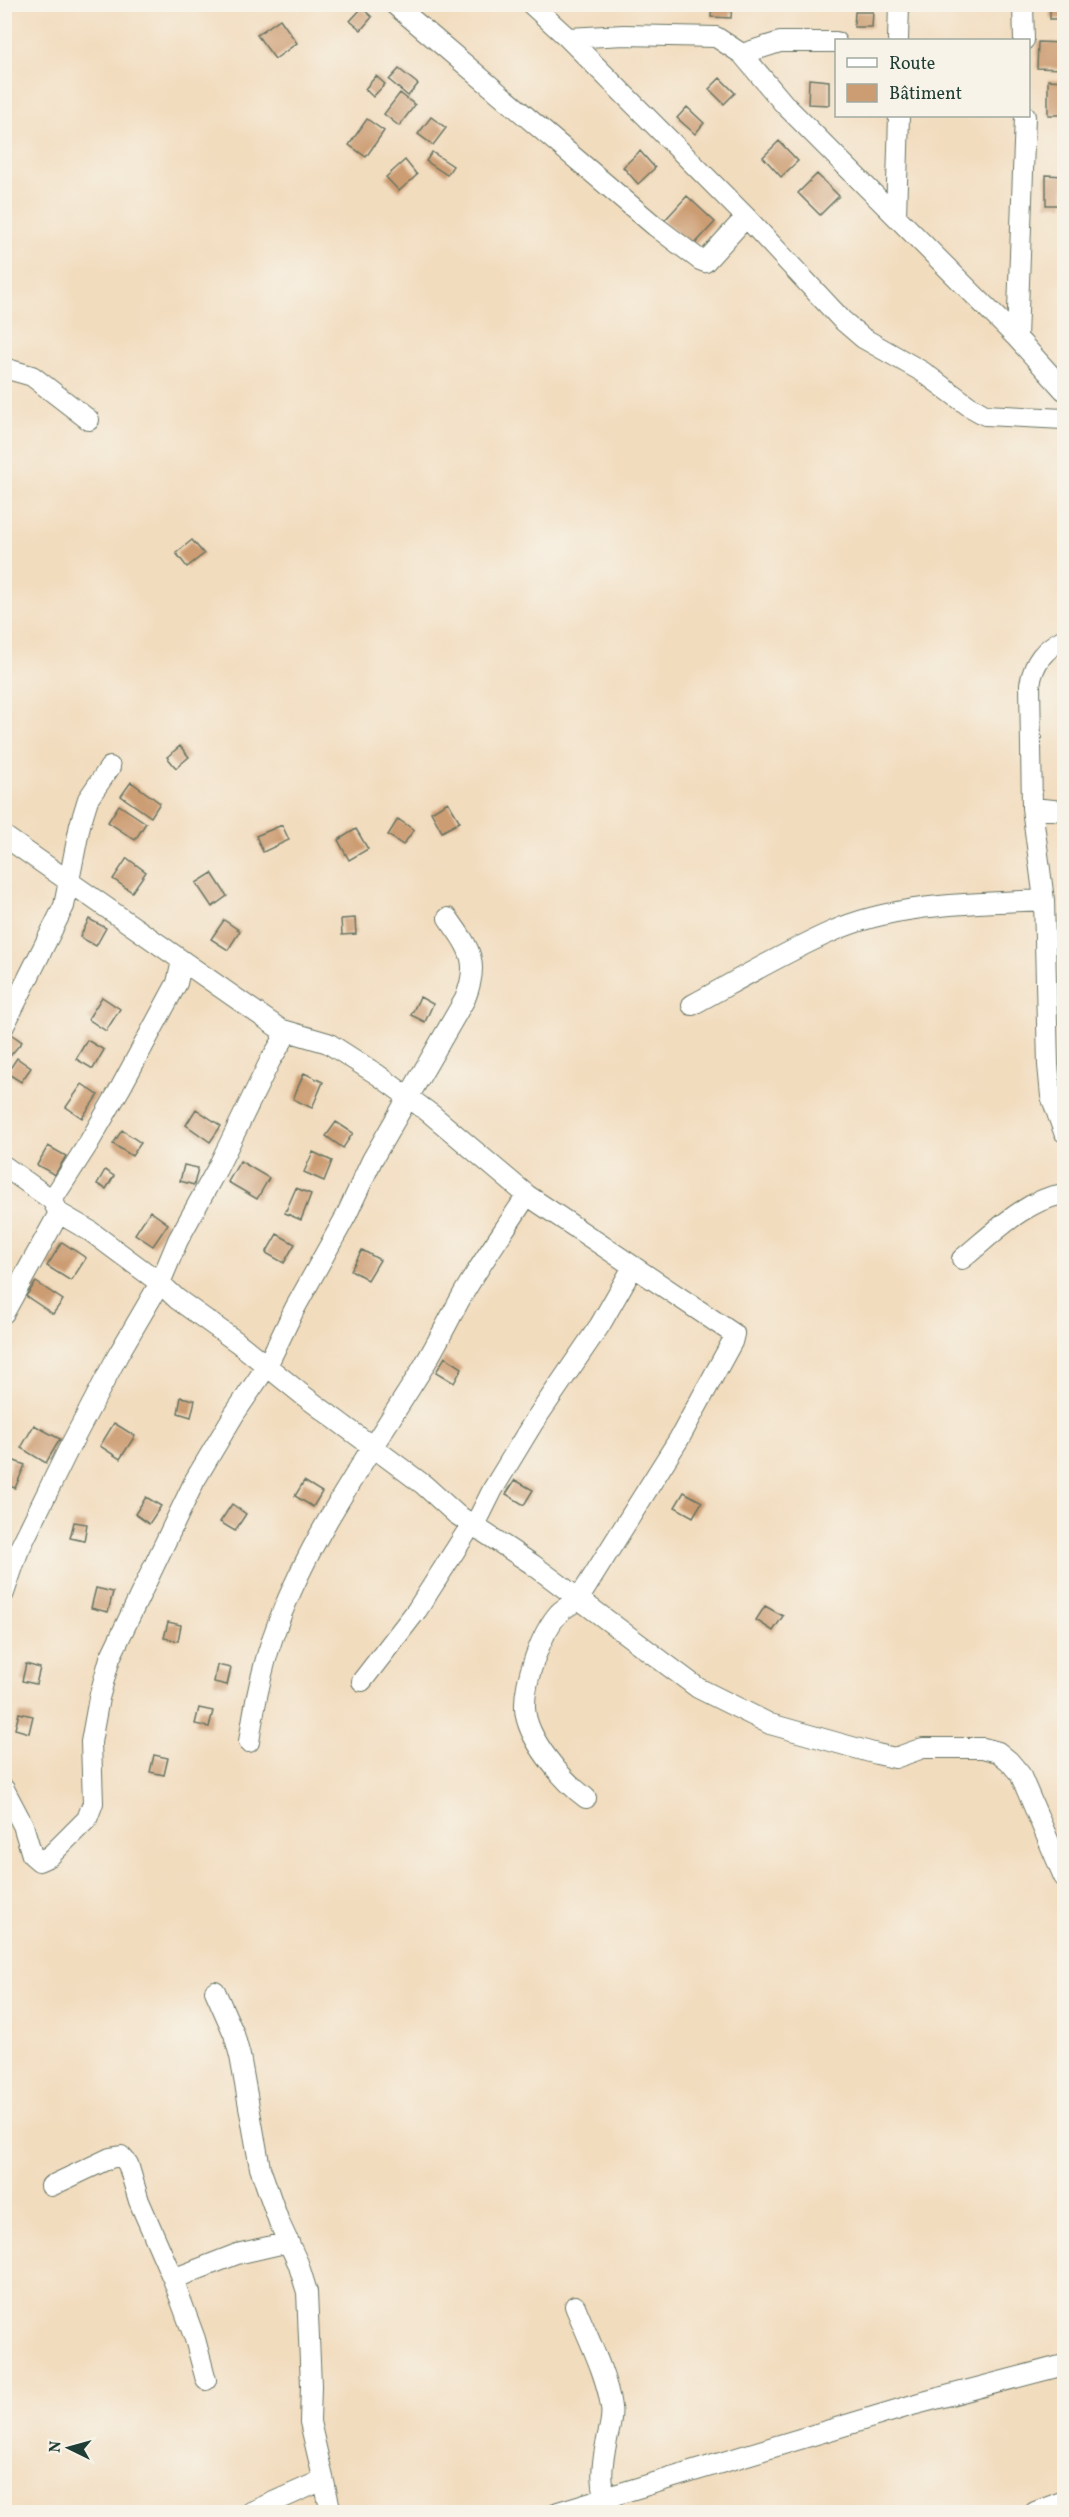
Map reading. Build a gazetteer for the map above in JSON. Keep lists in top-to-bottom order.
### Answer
{
  "legend": ["Route", "Bâtiment"],
  "north": "left"
}
